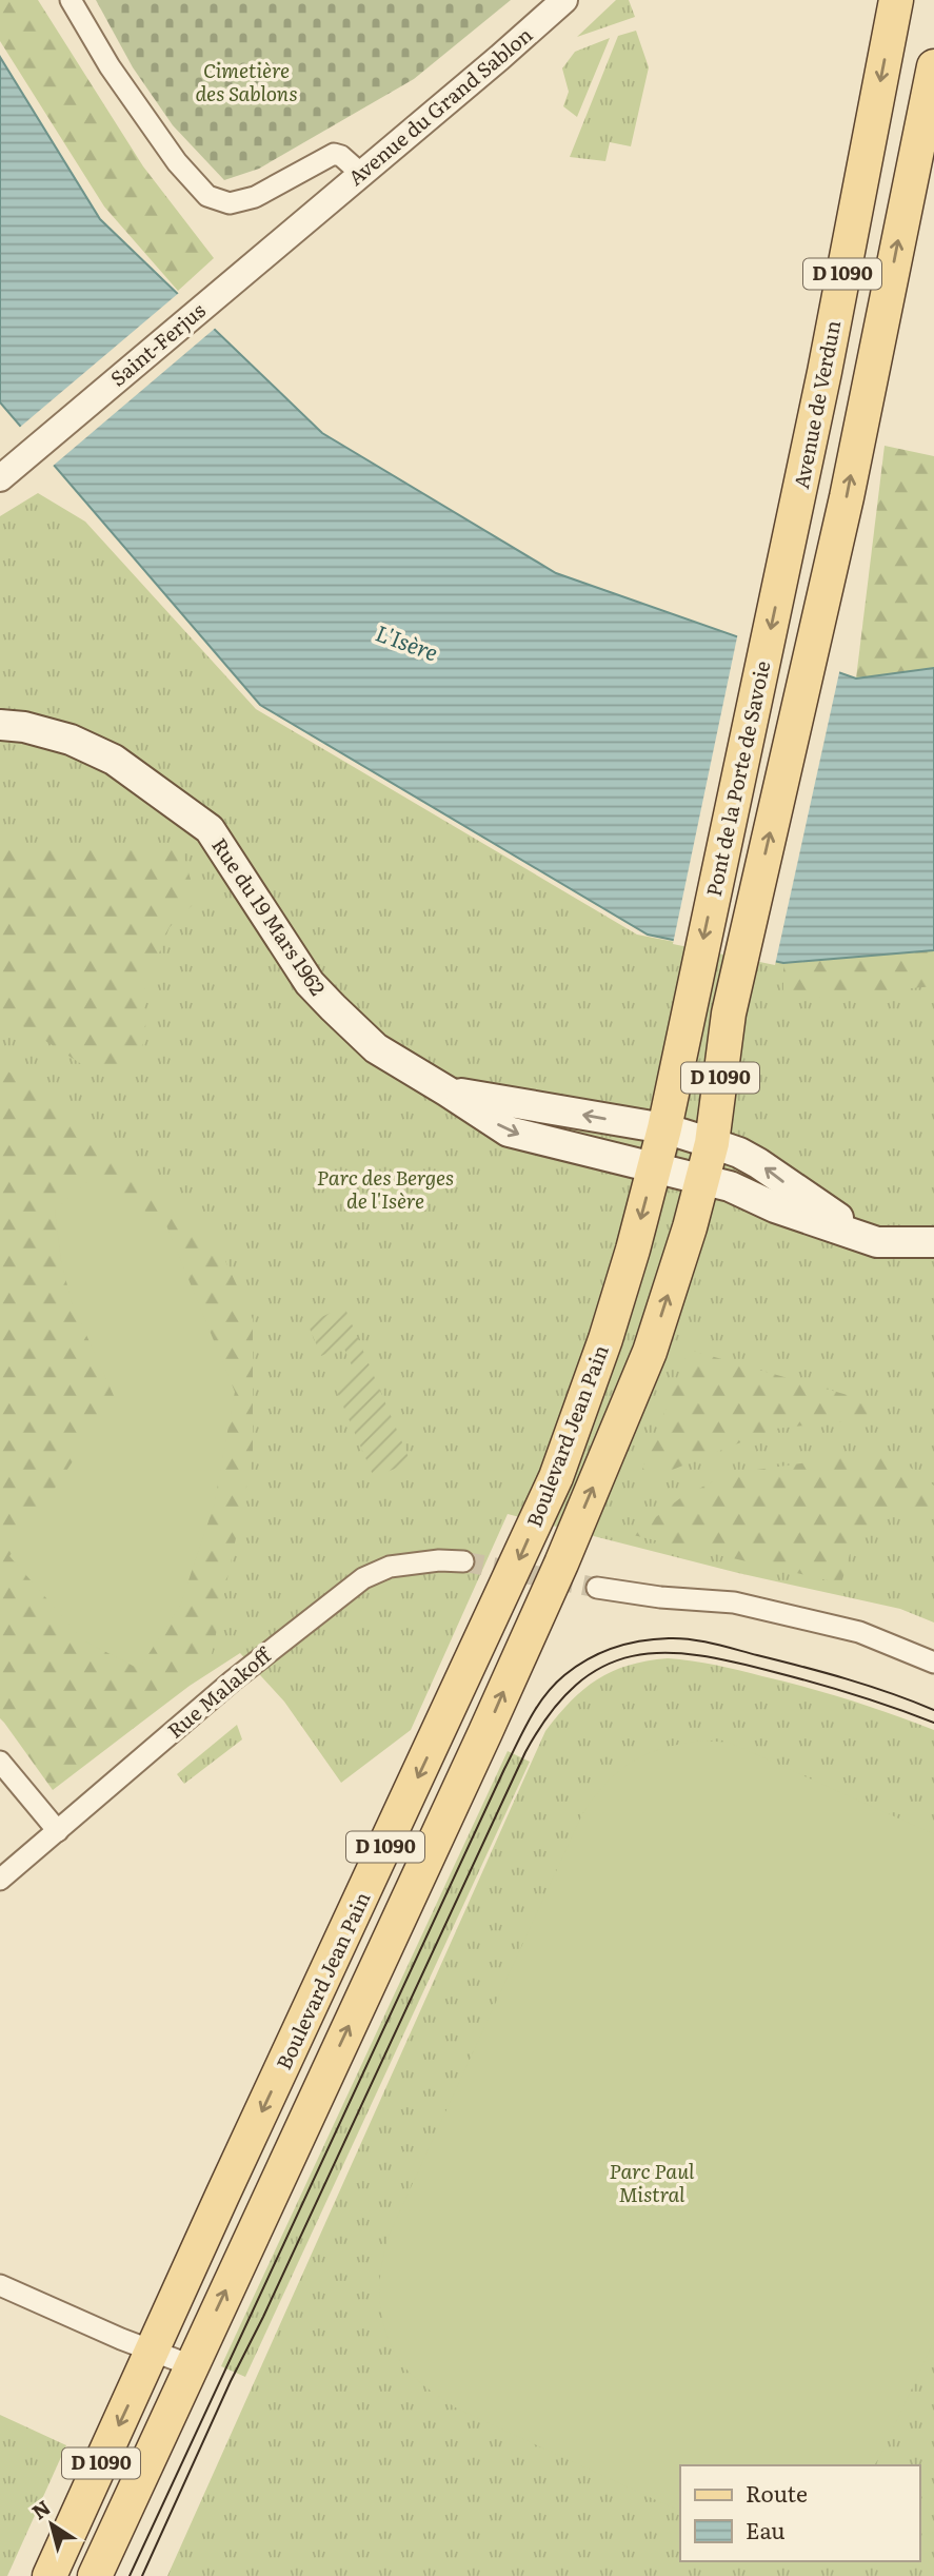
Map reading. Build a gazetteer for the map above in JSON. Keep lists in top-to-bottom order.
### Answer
{
  "streets": {
    "main road": [
      "D 1090",
      "Avenue de Verdun",
      "Pont de la Porte de Savoie",
      "Rue du 19 Mars 1962",
      "Boulevard Jean Pain"
    ],
    "street": ["Avenue du Grand Sablon", "Saint-Ferjus", "Rue Malakoff"]
  },
  "crossings": [
    ["Avenue du Grand Sablon", "Saint-Ferjus"],
    ["Avenue de Verdun", "Pont de la Porte de Savoie"],
    ["Pont de la Porte de Savoie", "Rue du 19 Mars 1962"],
    ["Pont de la Porte de Savoie", "Boulevard Jean Pain"],
    ["Rue du 19 Mars 1962", "Boulevard Jean Pain"]
  ],
  "one_way": ["Avenue de Verdun"],
  "water": ["L'Isère"],
  "parks": ["Cimetière des Sablons", "Parc des Berges de l'Isère", "Parc Paul Mistral"],
  "legend": ["Route", "Eau"],
  "north": "top left"
}
